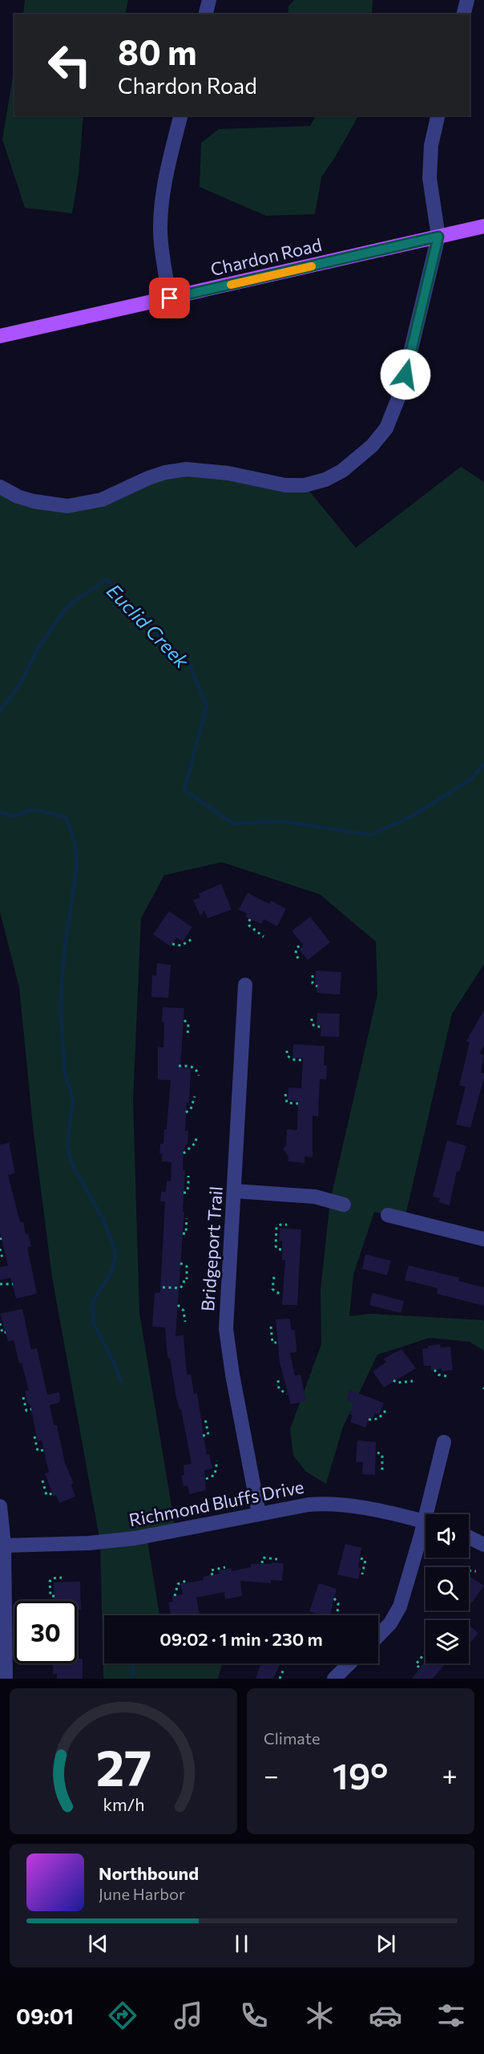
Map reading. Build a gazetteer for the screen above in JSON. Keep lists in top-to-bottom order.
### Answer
{
  "streets": {
    "main road": ["Chardon Road"],
    "street": ["Bridgeport Trail", "Richmond Bluffs Drive"]
  },
  "crossings": [
    ["Bridgeport Trail", "Richmond Bluffs Drive"]
  ],
  "water": ["Euclid Creek"],
  "page": {
    "turn": ["80 m", "Chardon Road"],
    "limit": "30",
    "trip": "09:02 · 1 min · 230 m",
    "tile": "Climate",
    "heat": ["−", "19°", "+"],
    "song": ["Northbound", "June Harbor"],
    "tabs": "09:01",
    "gauge": ["27", "km/h"]
  }
}
